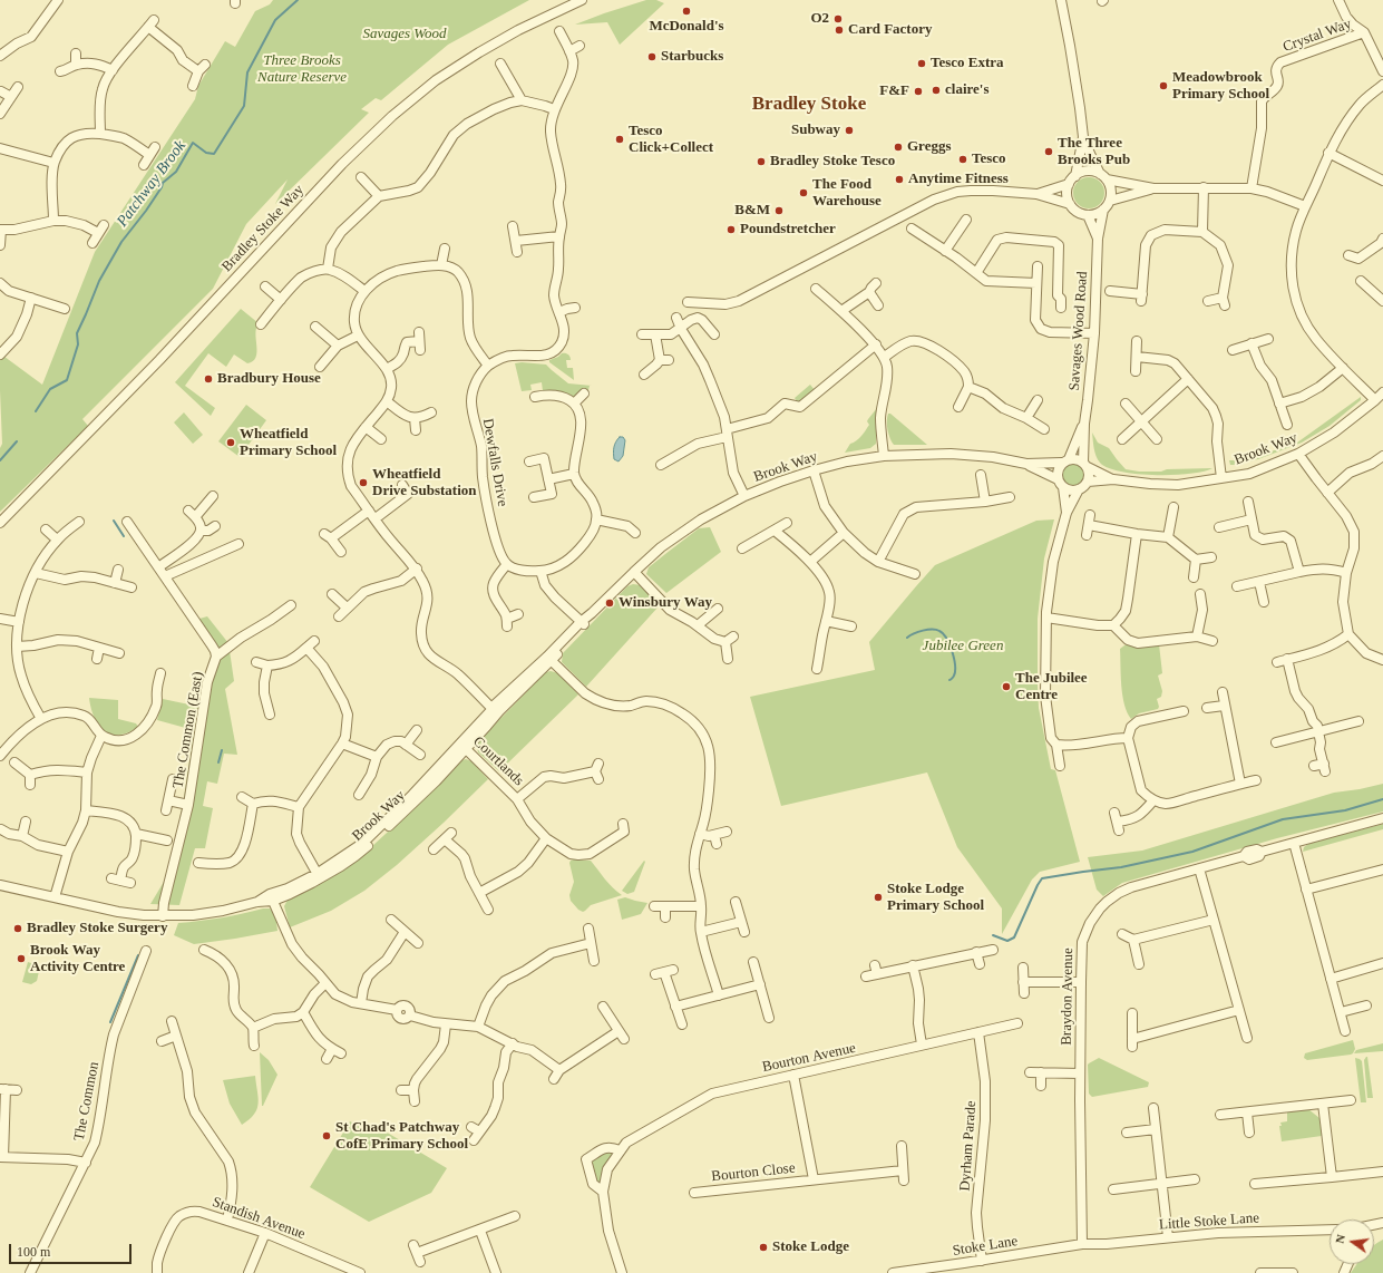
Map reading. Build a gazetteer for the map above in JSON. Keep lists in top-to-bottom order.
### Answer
{
  "streets": {
    "street": [
      "Crystal Way",
      "Bradley Stoke Way",
      "Savages Wood Road",
      "Brook Way",
      "Dewfalls Drive",
      "The Common (East)",
      "Courtlands",
      "Braydon Avenue",
      "Bourton Avenue",
      "The Common",
      "Dyrham Parade",
      "Bourton Close",
      "Standish Avenue",
      "Little Stoke Lane",
      "Stoke Lane"
    ]
  },
  "crossings": [
    ["Savages Wood Road", "Brook Way"],
    ["Brook Way", "The Common (East)"],
    ["Brook Way", "Courtlands"],
    ["Braydon Avenue", "Little Stoke Lane"],
    ["Braydon Avenue", "Stoke Lane"],
    ["Bourton Avenue", "Dyrham Parade"],
    ["Bourton Avenue", "Bourton Close"],
    ["Dyrham Parade", "Stoke Lane"],
    ["Little Stoke Lane", "Stoke Lane"]
  ],
  "districts": ["Bradley Stoke"],
  "water": ["Patchway Brook"],
  "parks": ["Savages Wood", "Three Brooks Nature Reserve", "Jubilee Green"],
  "places": [
    "McDonald's",
    "O2",
    "Card Factory",
    "Starbucks",
    "Tesco Extra",
    "Meadowbrook Primary School",
    "claire's",
    "F&F",
    "Subway",
    "Tesco Click+Collect",
    "Greggs",
    "The Three Brooks Pub",
    "Tesco",
    "Bradley Stoke Tesco",
    "Anytime Fitness",
    "The Food Warehouse",
    "B&M",
    "Poundstretcher",
    "Bradbury House",
    "Wheatfield Primary School",
    "Wheatfield Drive Substation",
    "Winsbury Way",
    "The Jubilee Centre",
    "Stoke Lodge Primary School",
    "Bradley Stoke Surgery",
    "Brook Way Activity Centre",
    "St Chad's Patchway CofE Primary School",
    "Stoke Lodge"
  ],
  "scale_bar": "100 m",
  "north": "left"
}
